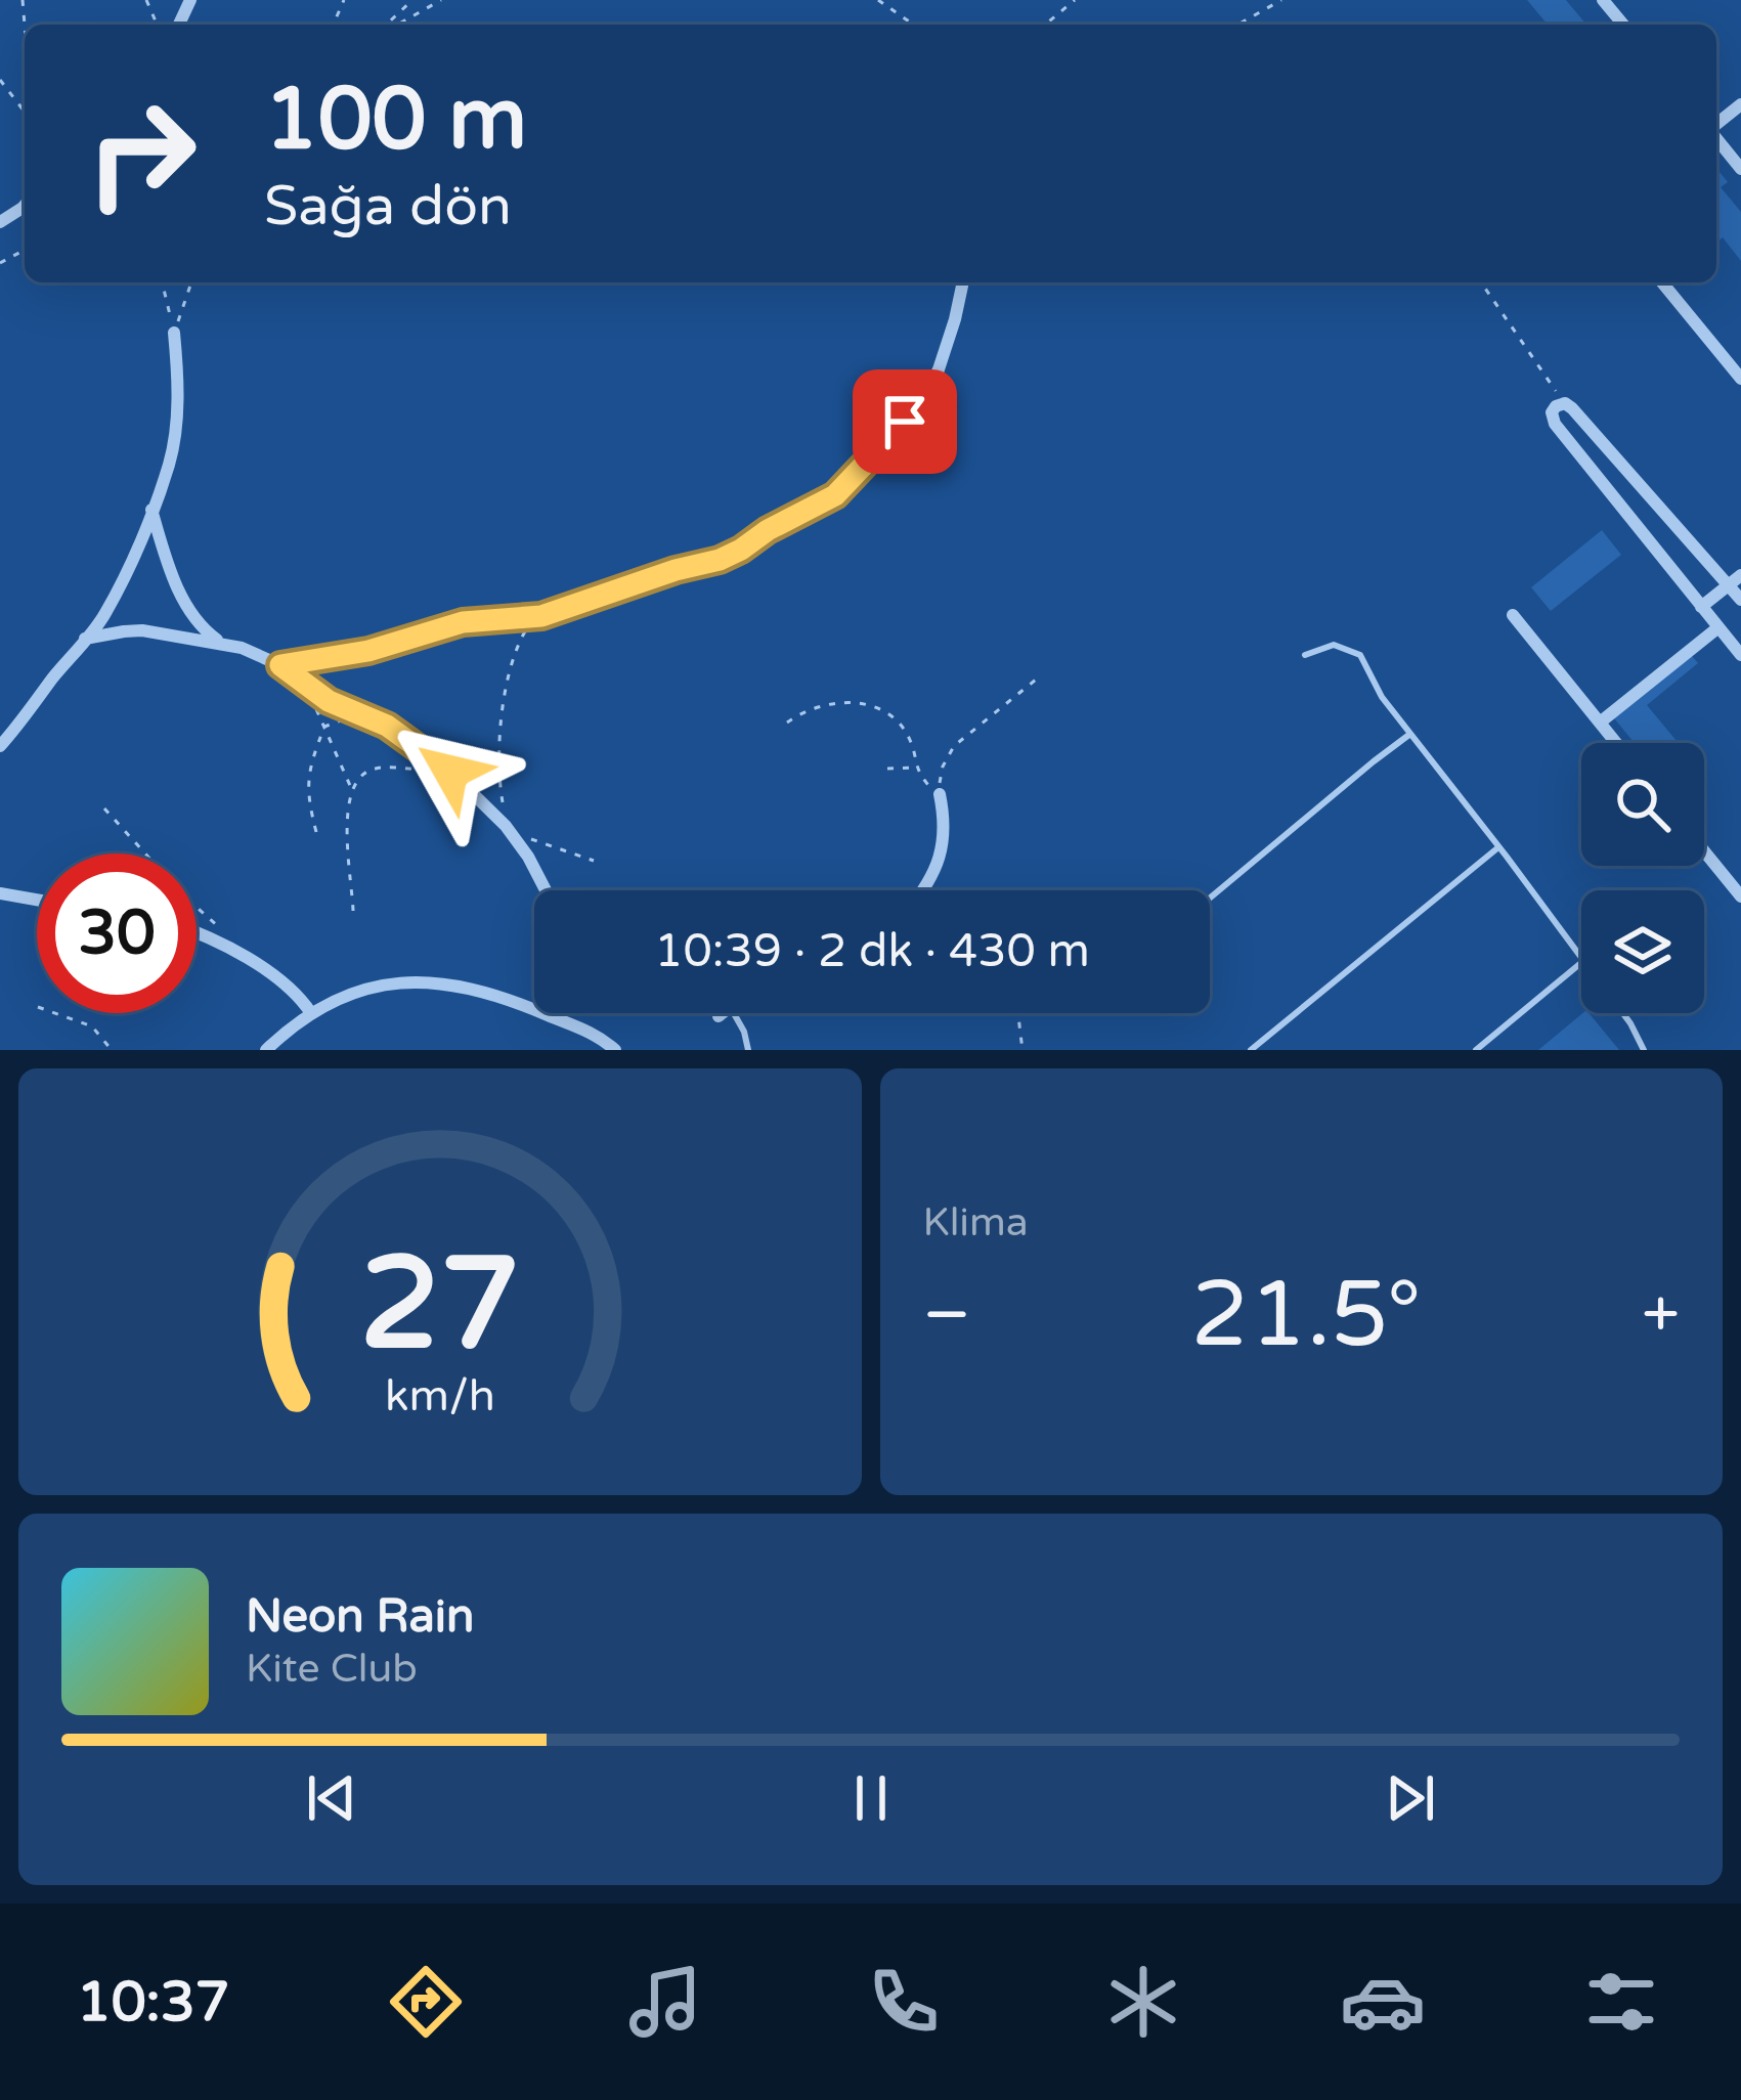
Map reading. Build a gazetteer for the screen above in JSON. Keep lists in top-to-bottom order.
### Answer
{
  "page": {
    "turn": ["100 m", "Sağa dön"],
    "limit": "30",
    "trip": "10:39 · 2 dk · 430 m",
    "tile": "Klima",
    "heat": ["−", "21.5°", "+"],
    "song": ["Neon Rain", "Kite Club"],
    "tabs": "10:37",
    "gauge": ["27", "km/h"]
  }
}
